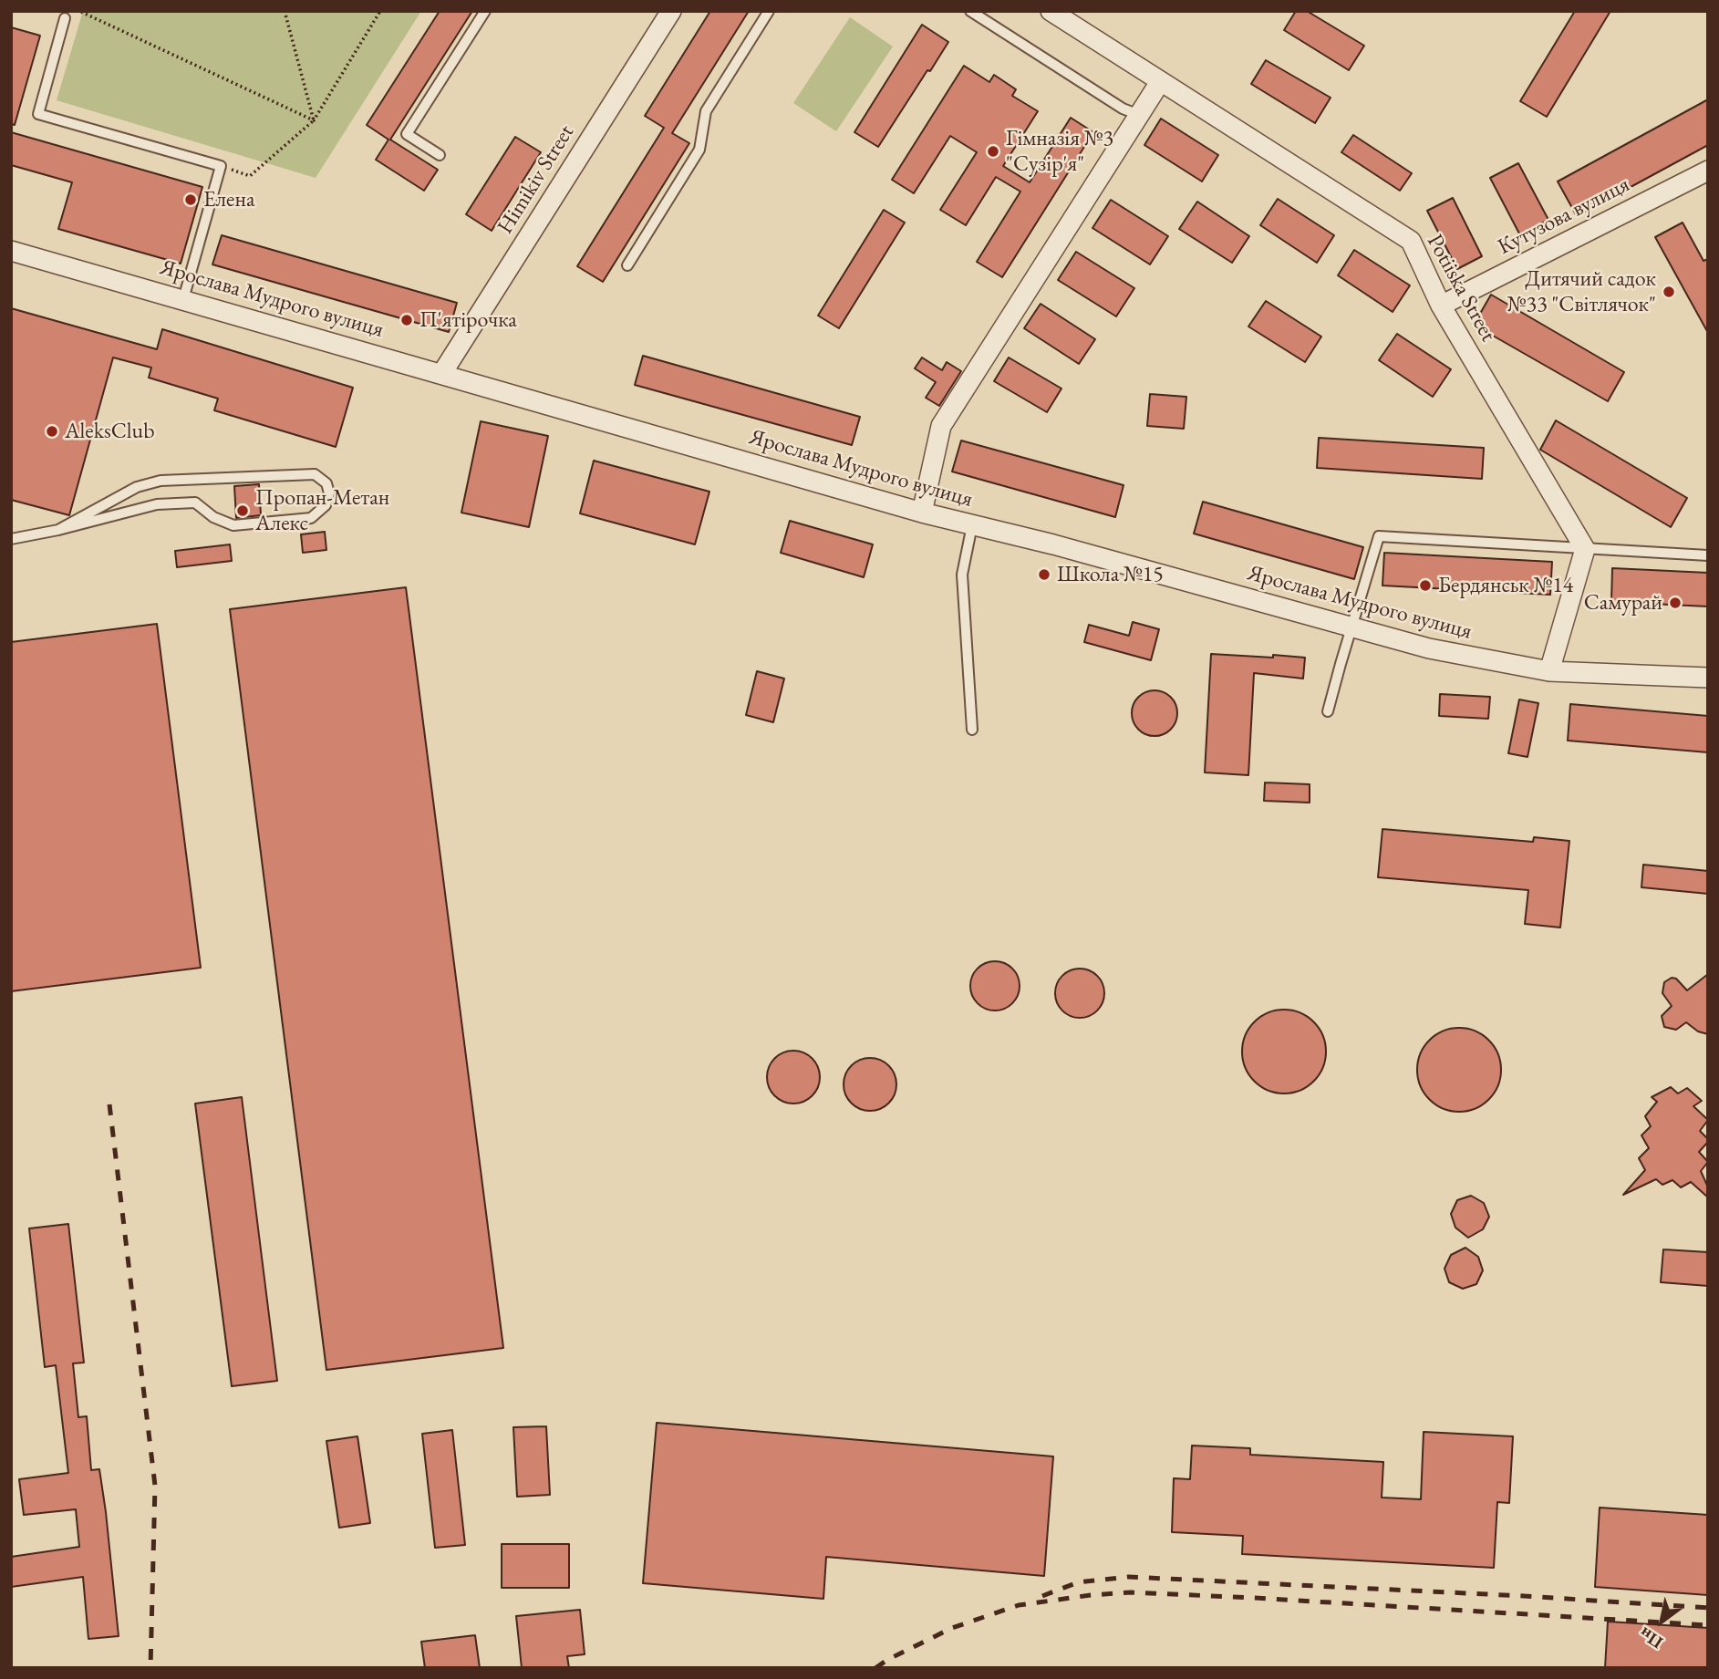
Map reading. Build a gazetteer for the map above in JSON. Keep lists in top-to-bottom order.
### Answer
{
  "streets": {
    "street": [
      "Himikiv Street",
      "Кутузова вулиця",
      "Potiiska Street",
      "Ярослава Мудрого вулиця"
    ]
  },
  "crossings": [
    ["Himikiv Street", "Ярослава Мудрого вулиця"],
    ["Кутузова вулиця", "Potiiska Street"]
  ],
  "places": [
    "Гімназія №3 \"Сузір'я\"",
    "Елена",
    "Дитячий садок №33 \"Світлячок\"",
    "П'ятірочка",
    "AleksClub",
    "Пропан-Метан Алекс",
    "Школа №15",
    "Бердянськ №14",
    "Самурай"
  ],
  "north": "bottom left"
}
